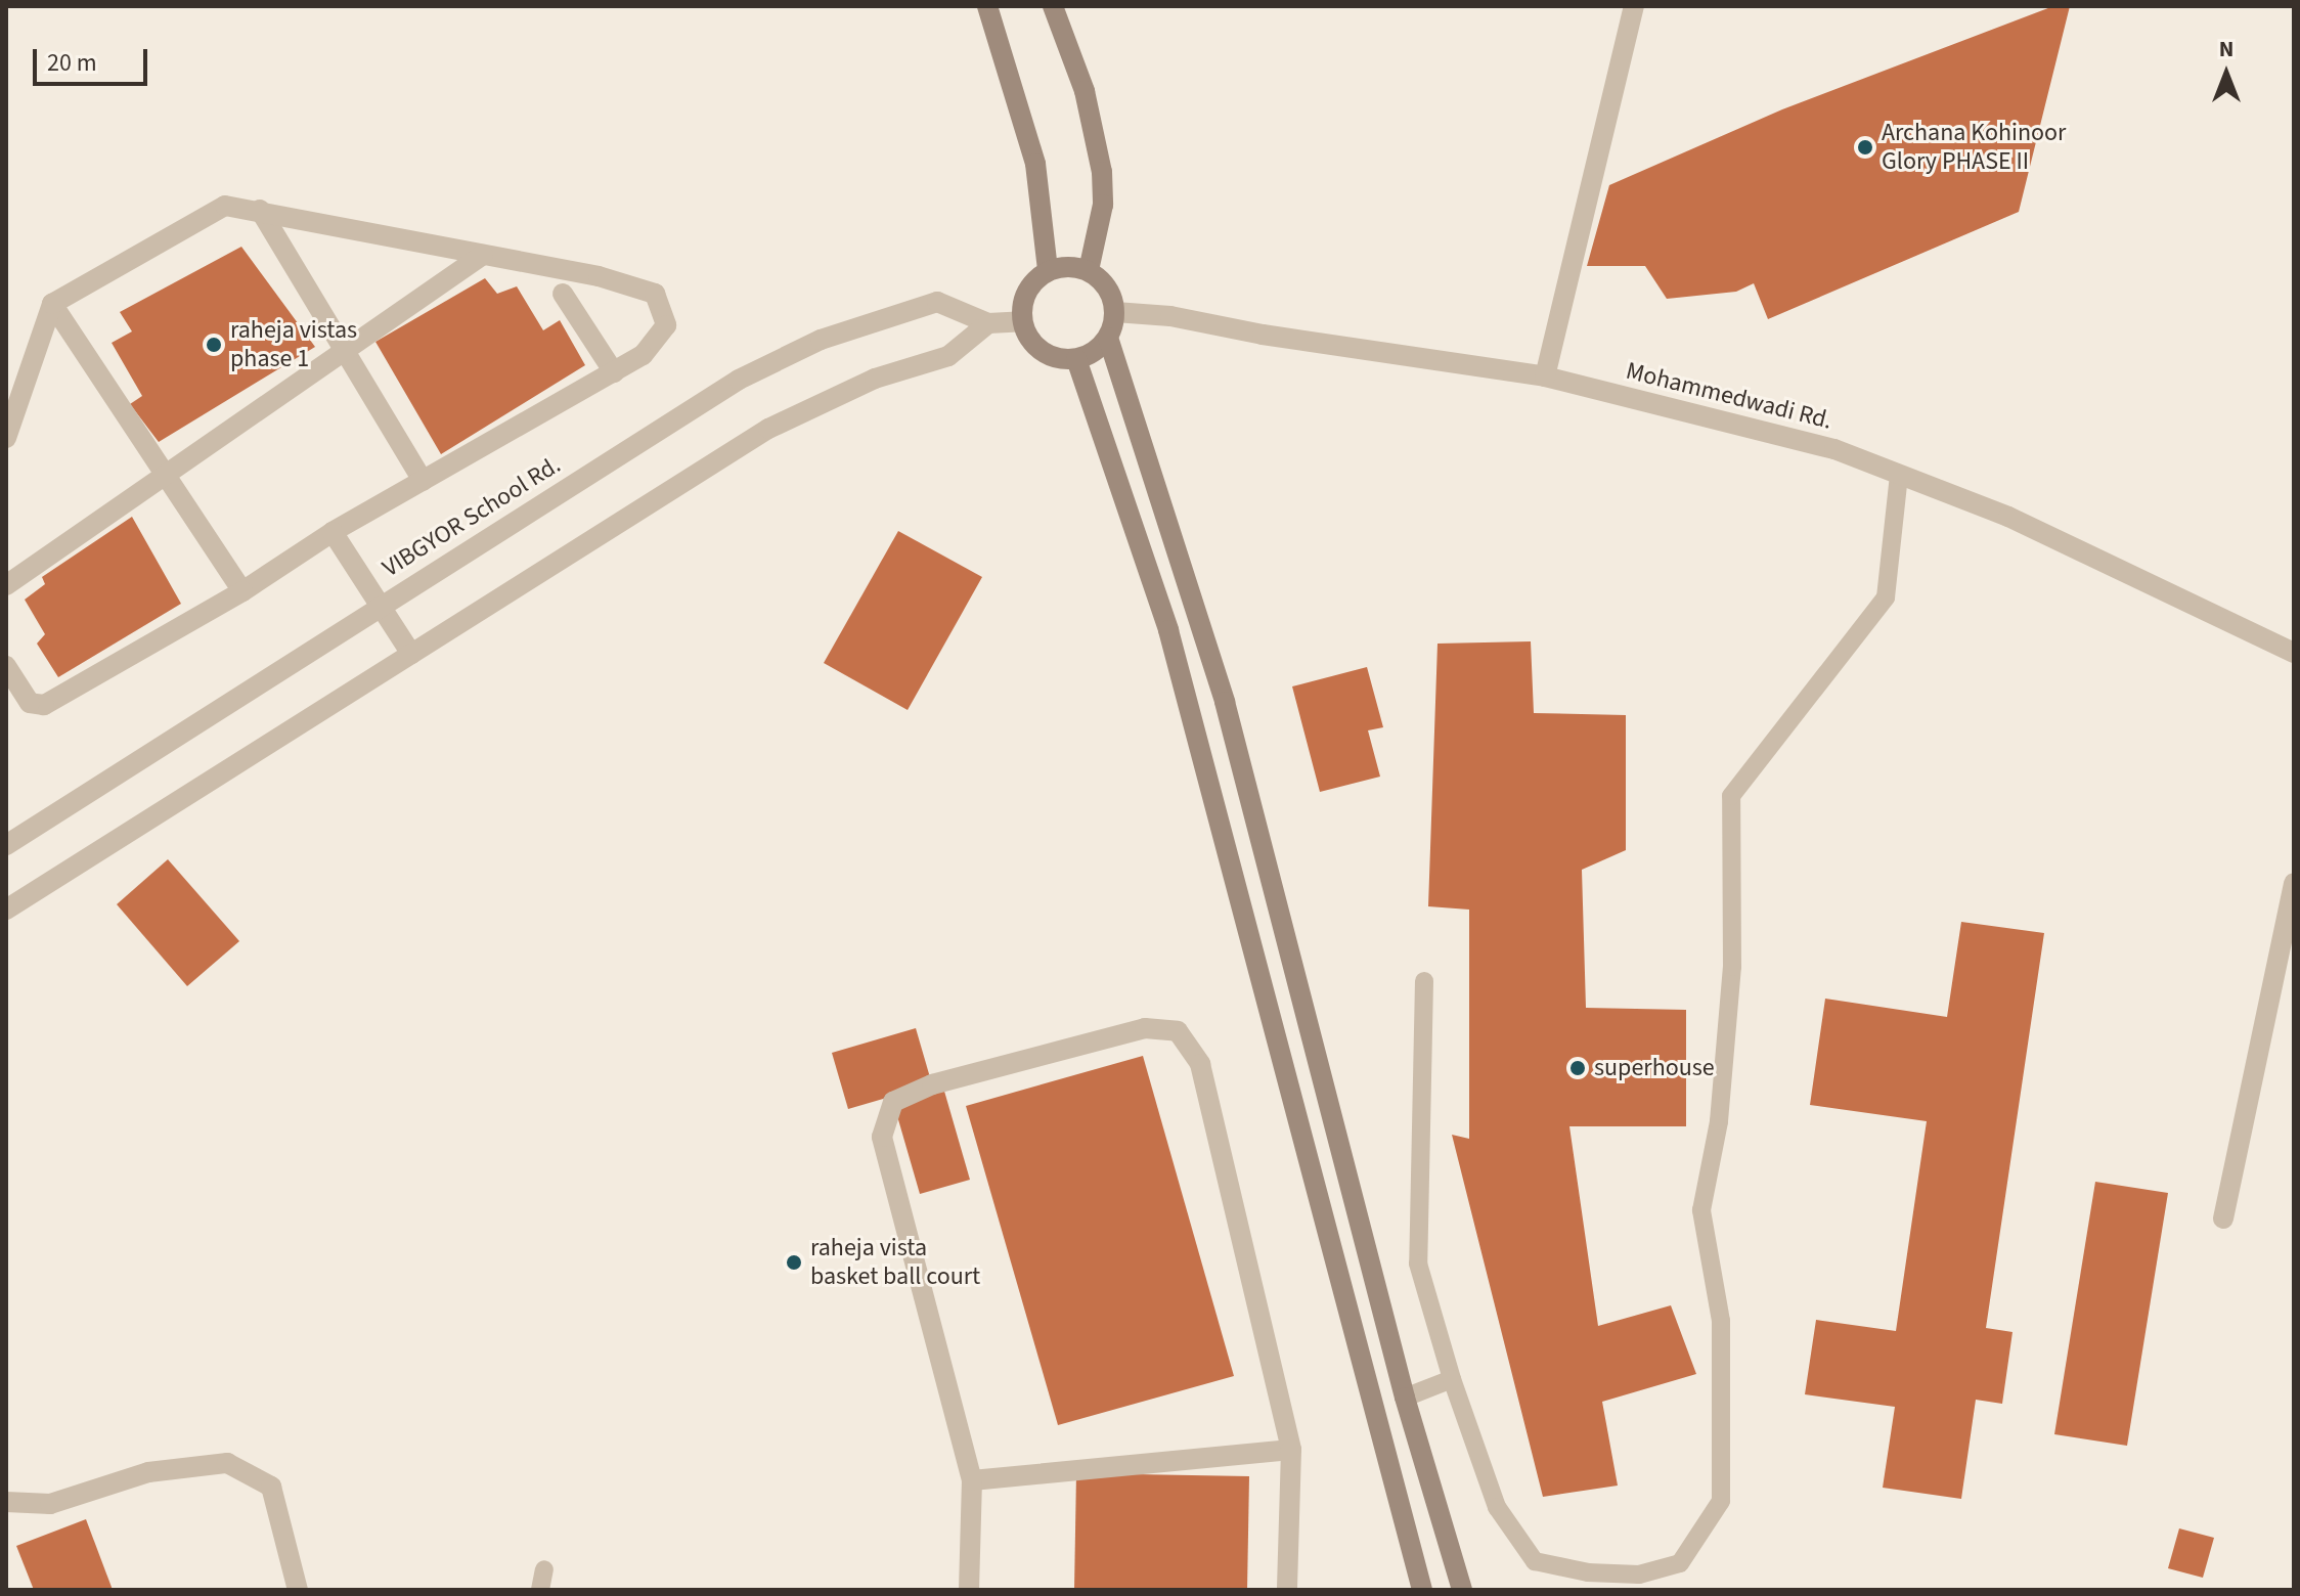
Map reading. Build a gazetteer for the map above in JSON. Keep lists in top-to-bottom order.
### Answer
{
  "streets": {
    "street": ["Mohammedwadi Rd.", "VIBGYOR School Rd."]
  },
  "places": [
    "Archana Kohinoor Glory PHASE II",
    "raheja vistas phase 1",
    "superhouse",
    "raheja vista basket ball court"
  ],
  "scale_bar": "20 m",
  "north": "top"
}
